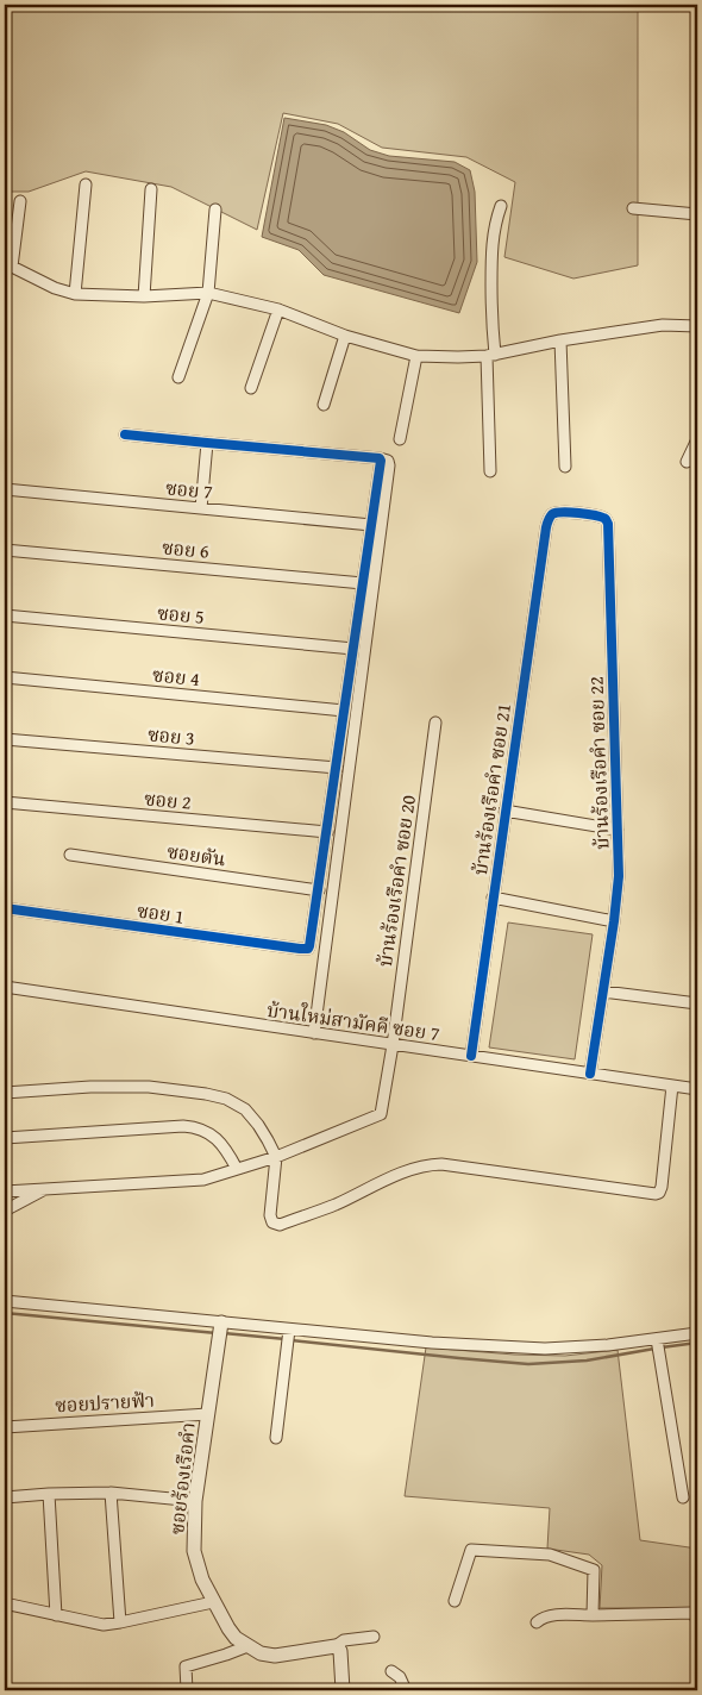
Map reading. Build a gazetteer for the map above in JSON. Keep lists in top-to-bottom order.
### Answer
{
  "streets": {
    "street": [
      "ซอย 7",
      "ซอย 6",
      "ซอย 5",
      "ซอย 4",
      "ซอย 3",
      "บ้านร้องเรือคำ ซอย 22",
      "บ้านร้องเรือคำ ซอย 21",
      "ซอย 2",
      "ซอยตัน",
      "บ้านร้องเรือคำ ซอย 20",
      "ซอย 1",
      "บ้านใหม่สามัคคี ซอย 7",
      "ซอยปรายฟ้า",
      "ซอยร้องเรือคำ"
    ]
  },
  "crossings": [
    ["บ้านร้องเรือคำ ซอย 22", "บ้านร้องเรือคำ ซอย 21"],
    ["บ้านร้องเรือคำ ซอย 22", "บ้านใหม่สามัคคี ซอย 7"],
    ["บ้านร้องเรือคำ ซอย 21", "บ้านใหม่สามัคคี ซอย 7"],
    ["ซอยตัน", "ซอย 1"],
    ["บ้านร้องเรือคำ ซอย 20", "บ้านใหม่สามัคคี ซอย 7"],
    ["ซอยปรายฟ้า", "ซอยร้องเรือคำ"]
  ]
}
